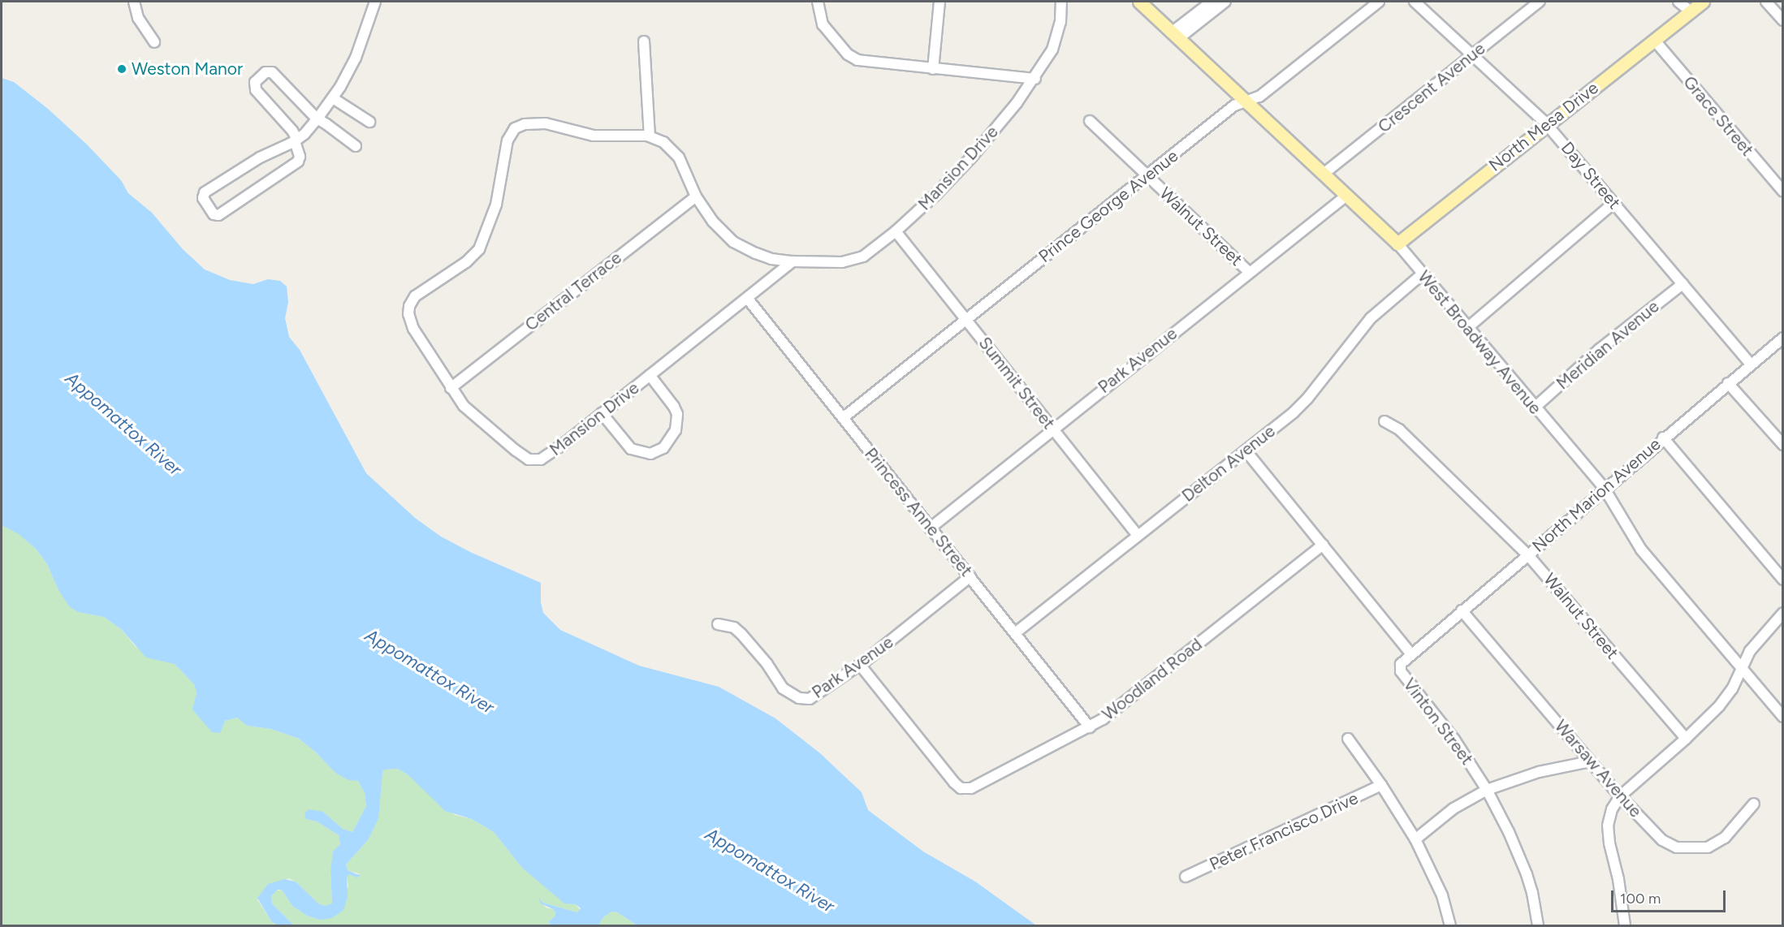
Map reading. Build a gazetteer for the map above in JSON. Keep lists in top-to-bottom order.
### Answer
{
  "streets": {
    "main road": ["North Mesa Drive", "West Broadway Avenue"],
    "street": [
      "Crescent Avenue",
      "Grace Street",
      "Mansion Drive",
      "Day Street",
      "Prince George Avenue",
      "Walnut Street",
      "Central Terrace",
      "Meridian Avenue",
      "Park Avenue",
      "Summit Street",
      "Delton Avenue",
      "North Marion Avenue",
      "Princess Anne Street",
      "Woodland Road",
      "Vinton Street",
      "Warsaw Avenue",
      "Peter Francisco Drive"
    ]
  },
  "crossings": [
    ["Crescent Avenue", "Day Street"],
    ["Crescent Avenue", "West Broadway Avenue"],
    ["Grace Street", "North Mesa Drive"],
    ["North Mesa Drive", "Day Street"],
    ["North Mesa Drive", "West Broadway Avenue"],
    ["Mansion Drive", "Central Terrace"],
    ["Mansion Drive", "Summit Street"],
    ["Mansion Drive", "Princess Anne Street"],
    ["Day Street", "Meridian Avenue"],
    ["Day Street", "North Marion Avenue"],
    ["Prince George Avenue", "Walnut Street"],
    ["Prince George Avenue", "West Broadway Avenue"],
    ["Prince George Avenue", "Summit Street"],
    ["Prince George Avenue", "Princess Anne Street"],
    ["Walnut Street", "Park Avenue"],
    ["Walnut Street", "North Marion Avenue"],
    ["West Broadway Avenue", "Meridian Avenue"],
    ["West Broadway Avenue", "Park Avenue"],
    ["West Broadway Avenue", "Delton Avenue"],
    ["West Broadway Avenue", "North Marion Avenue"],
    ["Park Avenue", "Summit Street"],
    ["Park Avenue", "Princess Anne Street"],
    ["Park Avenue", "Woodland Road"],
    ["Summit Street", "Delton Avenue"],
    ["Delton Avenue", "Princess Anne Street"],
    ["Delton Avenue", "Vinton Street"],
    ["North Marion Avenue", "Vinton Street"],
    ["North Marion Avenue", "Warsaw Avenue"],
    ["Princess Anne Street", "Woodland Road"],
    ["Woodland Road", "Vinton Street"]
  ],
  "water": ["Appomattox River"],
  "places": ["Weston Manor"],
  "scale_bar": "100 m"
}
